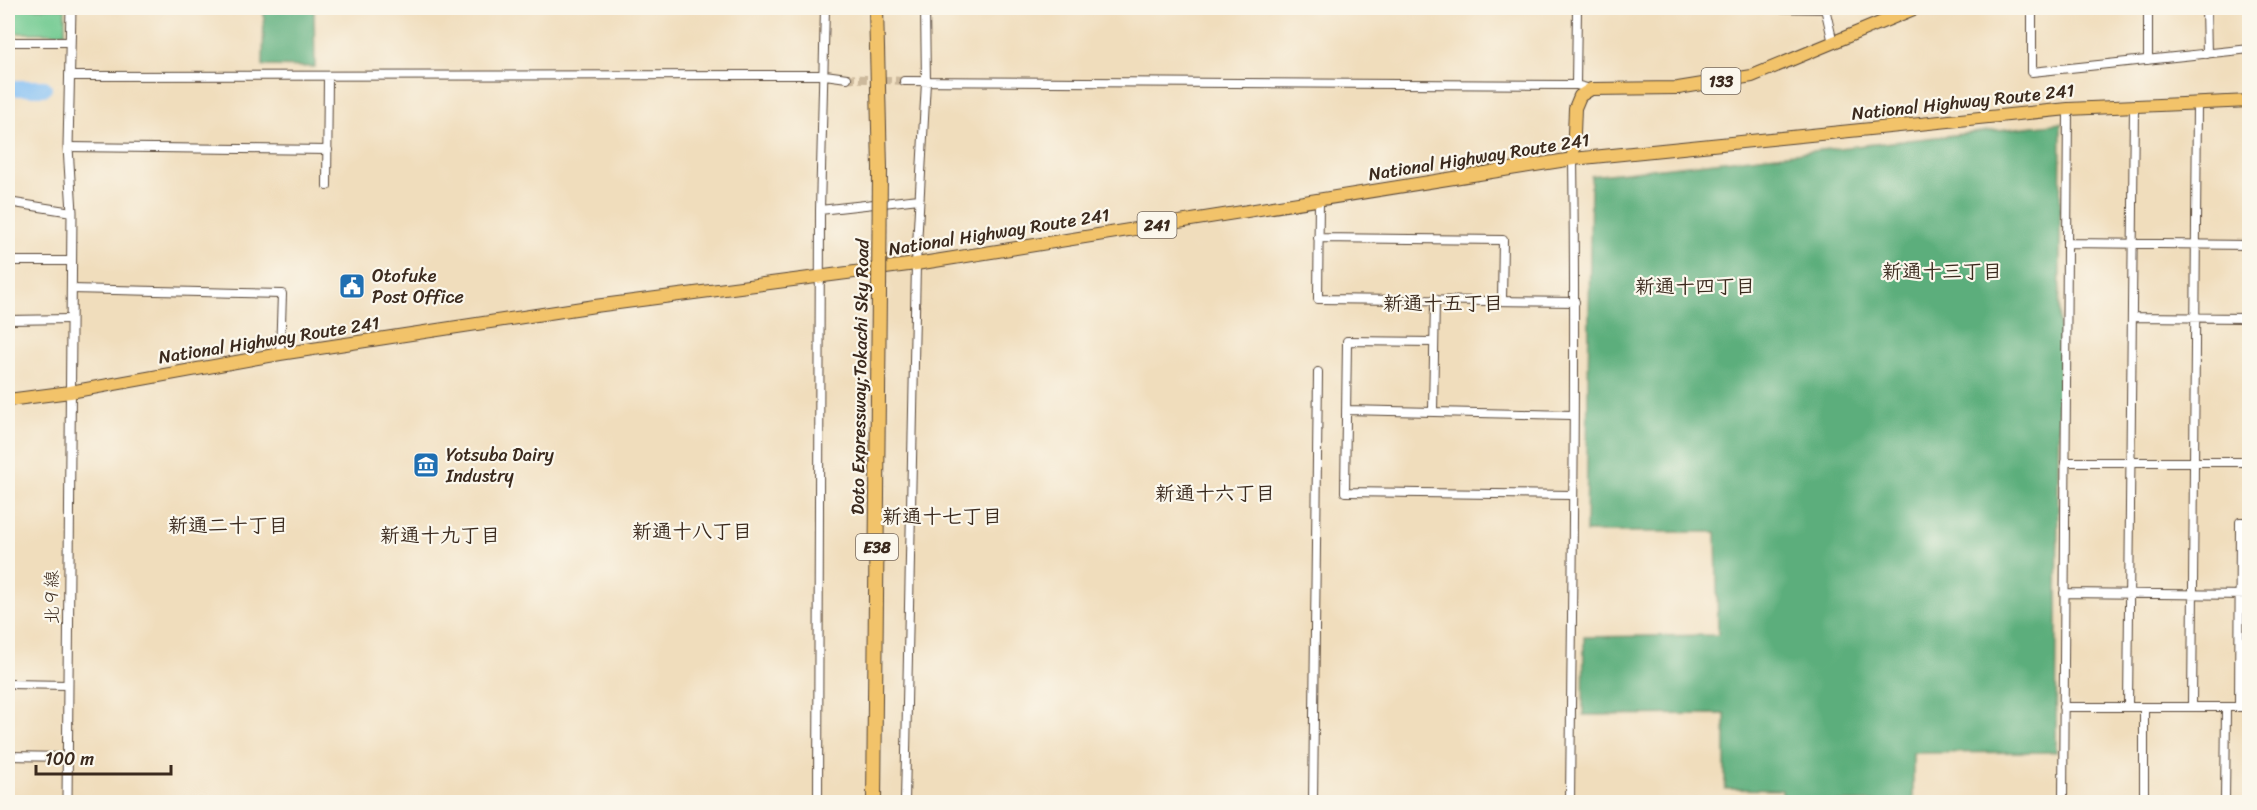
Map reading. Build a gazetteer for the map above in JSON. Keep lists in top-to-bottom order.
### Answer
{
  "streets": {
    "highway": ["Doto Expressway;Tokachi Sky Road", "E38"],
    "main road": ["133", "National Highway Route 241", "241"],
    "street": ["北９線"]
  },
  "crossings": [
    ["National Highway Route 241", "北９線"]
  ],
  "districts": [
    "新通十三丁目",
    "新通十四丁目",
    "新通十五丁目",
    "新通十六丁目",
    "新通十七丁目",
    "新通二十丁目",
    "新通十八丁目",
    "新通十九丁目"
  ],
  "places": {
    "public building": ["Otofuke Post Office"],
    "museum": ["Yotsuba Dairy Industry"]
  },
  "scale_bar": "100 m"
}
